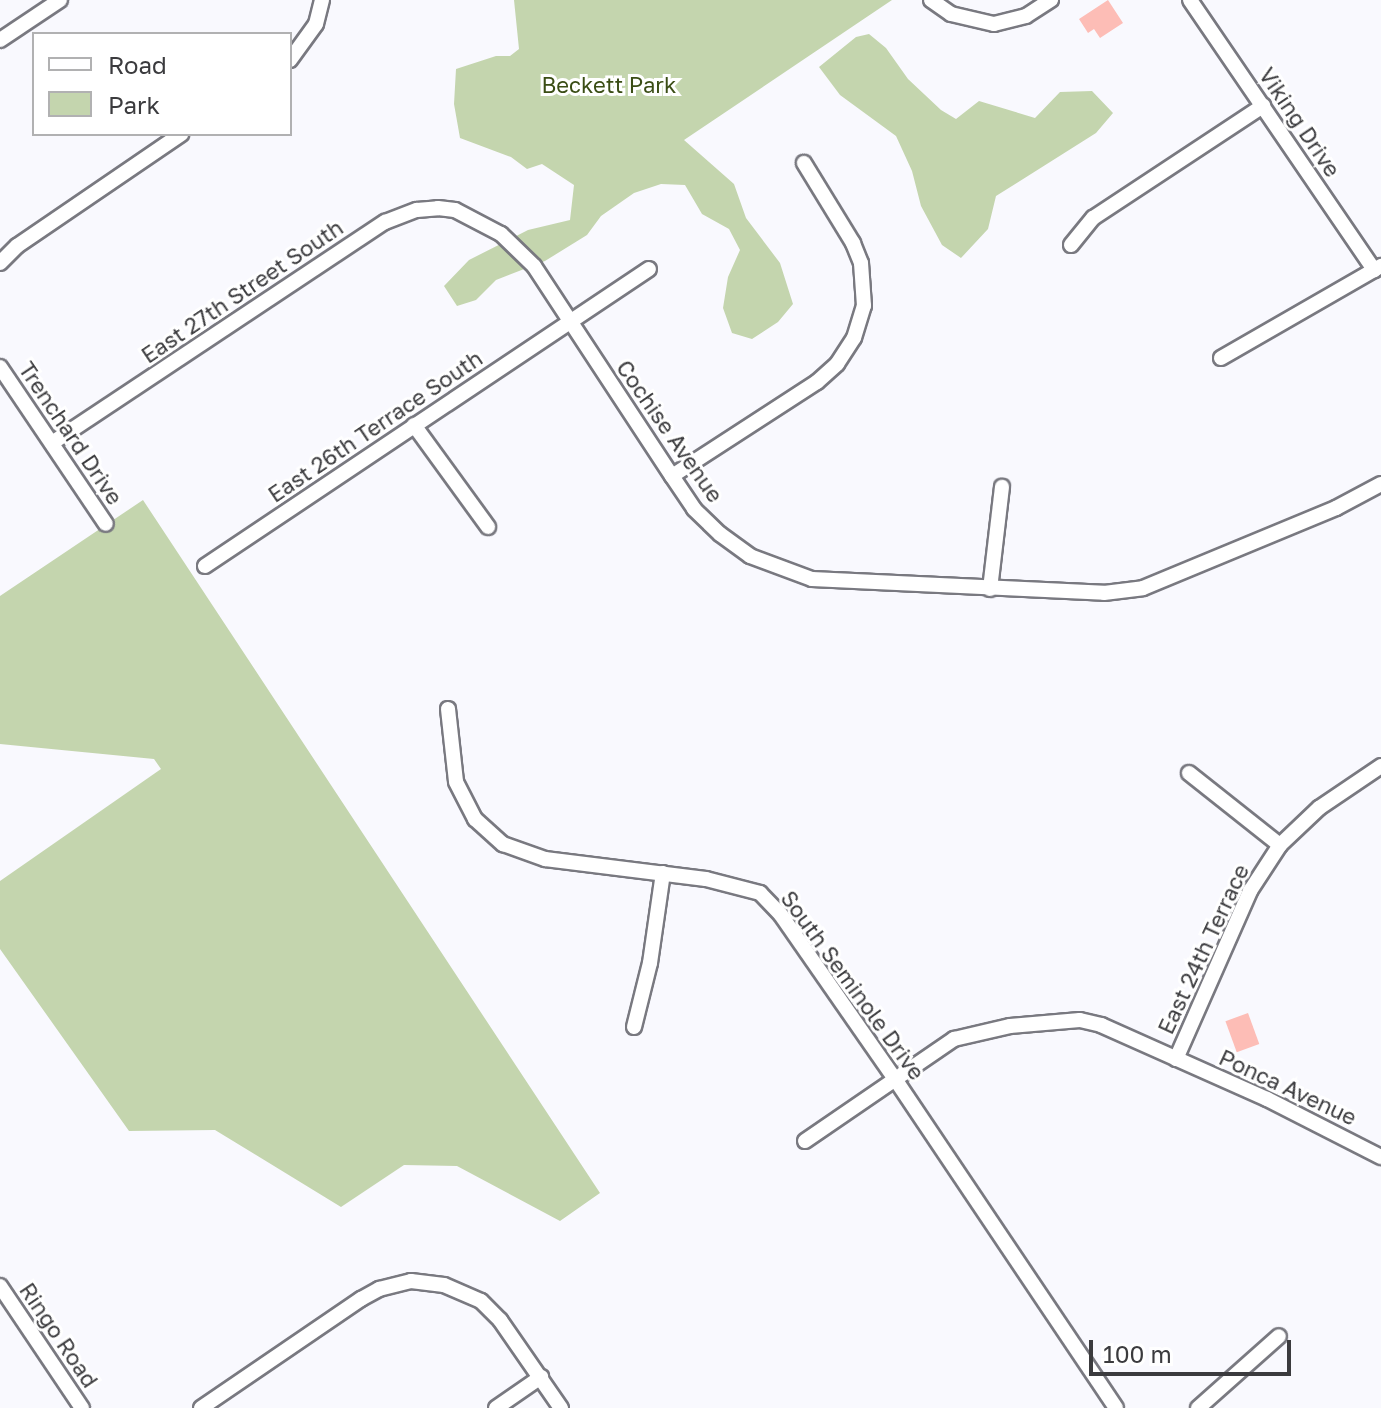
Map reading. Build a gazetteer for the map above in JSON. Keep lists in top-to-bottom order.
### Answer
{
  "streets": {
    "street": [
      "Viking Drive",
      "East 27th Street South",
      "East 26th Terrace South",
      "Cochise Avenue",
      "Trenchard Drive",
      "East 24th Terrace",
      "South Seminole Drive",
      "Ponca Avenue",
      "Ringo Road"
    ]
  },
  "crossings": [
    ["East 27th Street South", "Cochise Avenue"],
    ["East 27th Street South", "Trenchard Drive"],
    ["East 26th Terrace South", "Cochise Avenue"],
    ["East 24th Terrace", "Ponca Avenue"],
    ["South Seminole Drive", "Ponca Avenue"]
  ],
  "parks": ["Beckett Park"],
  "legend": ["Road", "Park"],
  "scale_bar": "100 m"
}
